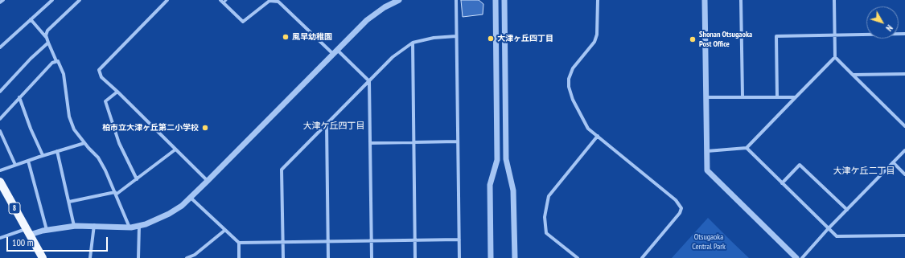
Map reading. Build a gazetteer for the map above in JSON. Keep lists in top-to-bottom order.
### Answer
{
  "streets": {
    "main road": ["8"]
  },
  "districts": ["大津ケ丘四丁目", "大津ケ丘二丁目"],
  "parks": ["Otsugaoka Central Park"],
  "places": [
    "風早幼稚園",
    "大津ヶ丘四丁目",
    "Shonan Otsugaoka Post Office",
    "柏市立大津ヶ丘第二小学校"
  ],
  "scale_bar": "100 m",
  "north": "bottom right"
}
